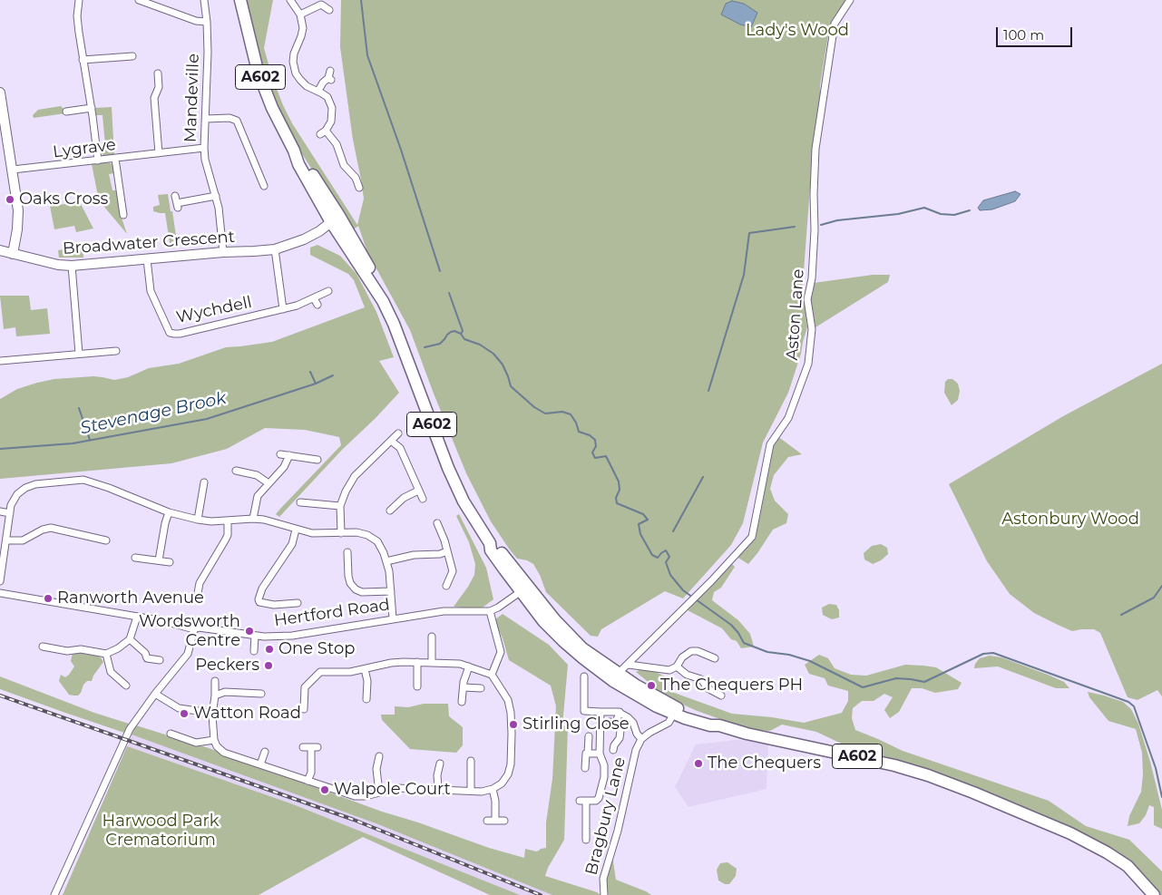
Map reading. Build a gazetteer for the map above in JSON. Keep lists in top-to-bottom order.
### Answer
{
  "streets": {
    "highway": ["A602"],
    "street": [
      "Mandeville",
      "Lygrave",
      "Broadwater Crescent",
      "Wychdell",
      "Aston Lane",
      "Hertford Road",
      "Bragbury Lane"
    ]
  },
  "crossings": [
    ["A602", "Broadwater Crescent"],
    ["A602", "Aston Lane"],
    ["A602", "Bragbury Lane"],
    ["Mandeville", "Lygrave"],
    ["Mandeville", "Broadwater Crescent"],
    ["Broadwater Crescent", "Wychdell"]
  ],
  "water": ["Stevenage Brook"],
  "parks": ["Lady's Wood", "Astonbury Wood", "Harwood Park Crematorium"],
  "places": [
    "Oaks Cross",
    "Ranworth Avenue",
    "Wordsworth Centre",
    "One Stop",
    "Peckers",
    "The Chequers PH",
    "Watton Road",
    "Stirling Close",
    "The Chequers",
    "Walpole Court"
  ],
  "scale_bar": "100 m"
}
